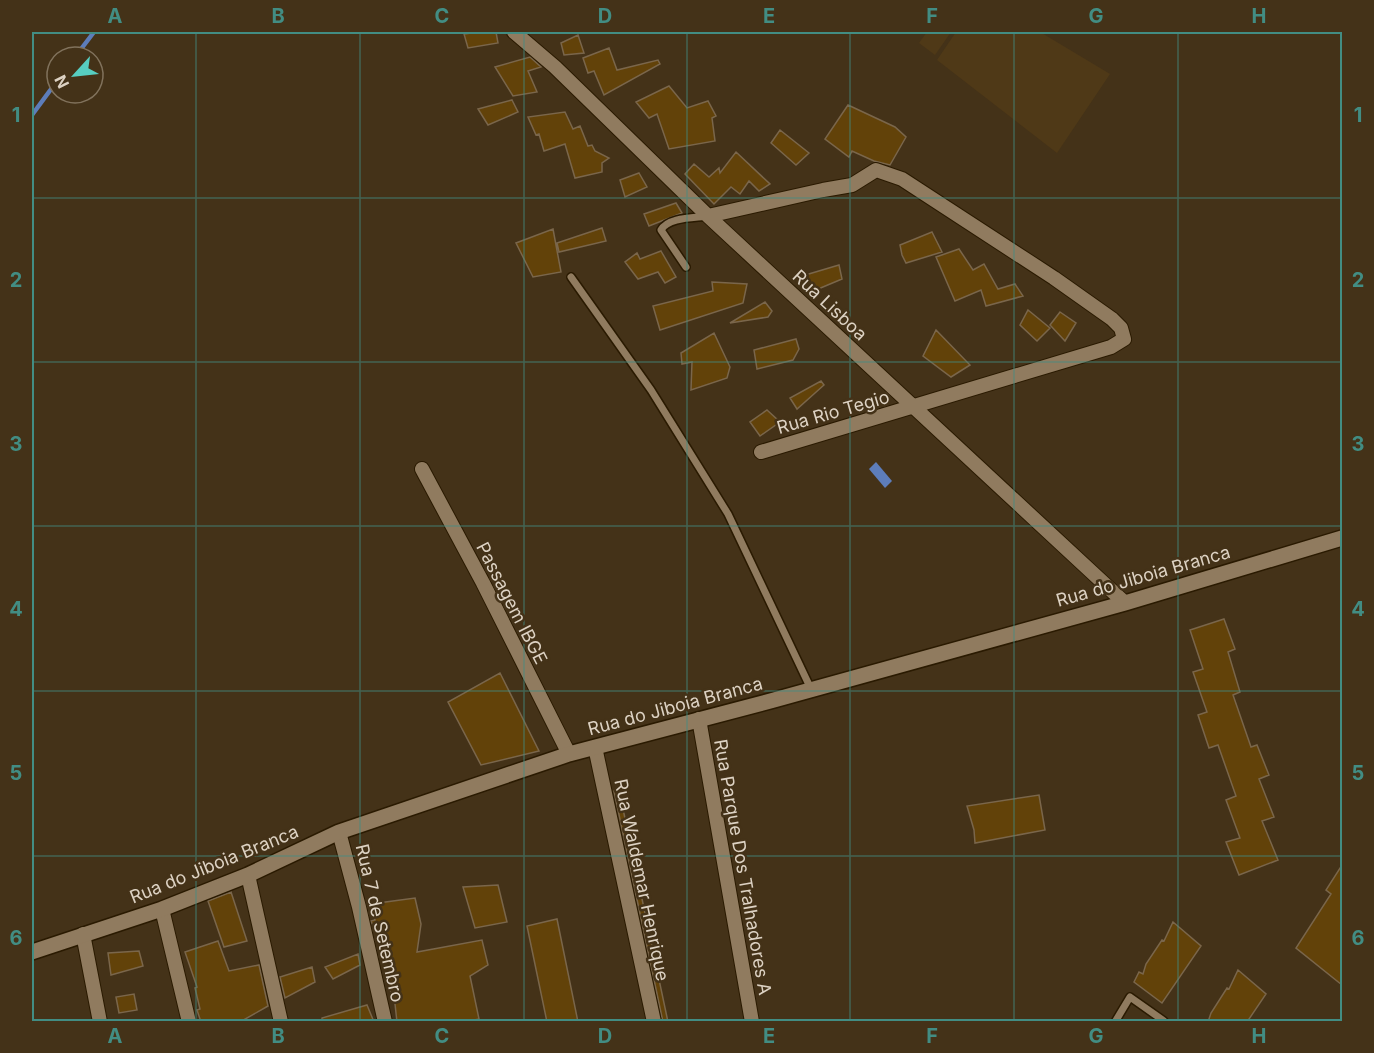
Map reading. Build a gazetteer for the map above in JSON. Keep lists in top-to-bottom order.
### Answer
{
  "streets": {
    "main road": ["Rua do Jiboia Branca"],
    "street": [
      "Rua Lisboa",
      "Rua Rio Tegio",
      "Passagem IBGE",
      "Rua Parque Dos Tralhadores A",
      "Rua Waldemar Henrique",
      "Rua 7 de Setembro"
    ]
  },
  "crossings": [
    ["Rua Lisboa", "Rua Rio Tegio"],
    ["Rua Lisboa", "Rua do Jiboia Branca"],
    ["Rua do Jiboia Branca", "Passagem IBGE"],
    ["Rua do Jiboia Branca", "Rua Parque Dos Tralhadores A"],
    ["Rua do Jiboia Branca", "Rua Waldemar Henrique"],
    ["Rua do Jiboia Branca", "Rua 7 de Setembro"]
  ],
  "north": "bottom left",
  "grid": {
    "columns": [
      "A",
      "B",
      "C",
      "D",
      "E",
      "F",
      "G",
      "H"
    ],
    "rows": [
      "1",
      "2",
      "3",
      "4",
      "5",
      "6"
    ]
  }
}
